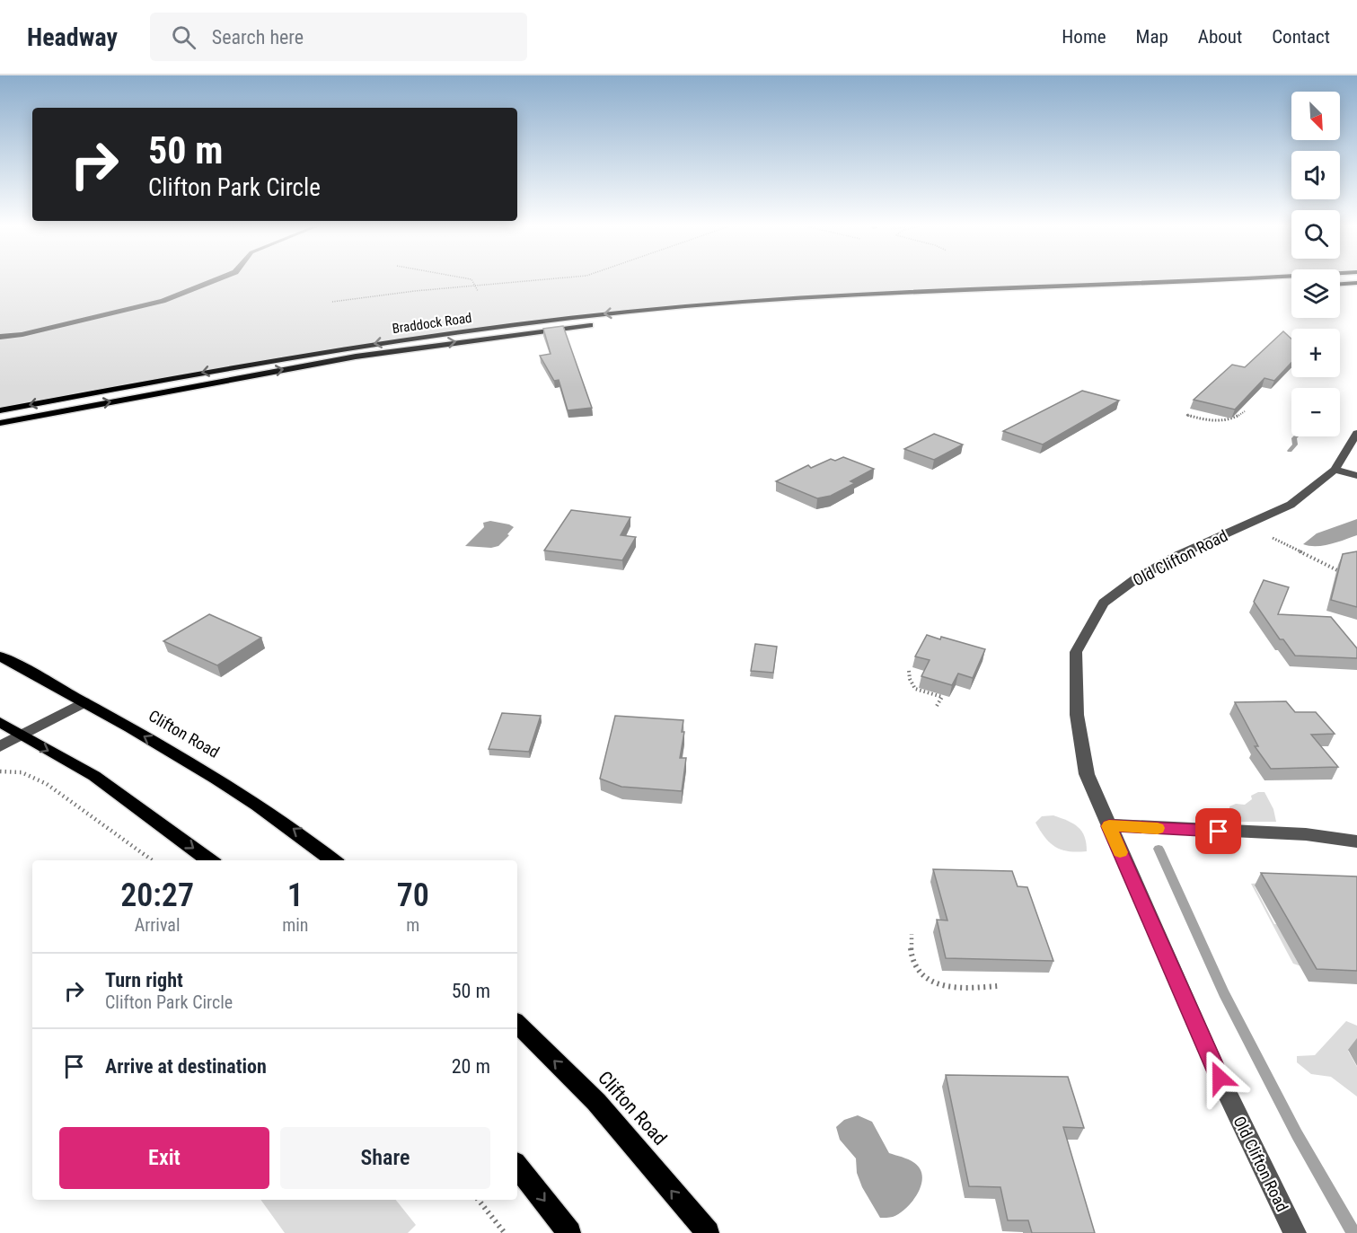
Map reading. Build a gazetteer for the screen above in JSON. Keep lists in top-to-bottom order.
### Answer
{
  "streets": {
    "main road": ["Braddock Road", "Clifton Road"],
    "street": ["Old Clifton Road"]
  },
  "north": "bottom right",
  "page": {
    "header": "Headway",
    "search": "Search here",
    "nav": [
      "Home",
      "Map",
      "About",
      "Contact"
    ],
    "map_buttons": ["+", "−"],
    "turn": ["50 m", "Clifton Park Circle"],
    "eta": [
      "20:27",
      "Arrival",
      "1",
      "min",
      "70",
      "m"
    ],
    "list": [
      {
        "name": "Turn right",
        "note": "Clifton Park Circle",
        "value": "50 m"
      },
      {
        "name": "Arrive at destination",
        "value": "20 m"
      }
    ],
    "buttons": ["Exit", "Share"]
  }
}
